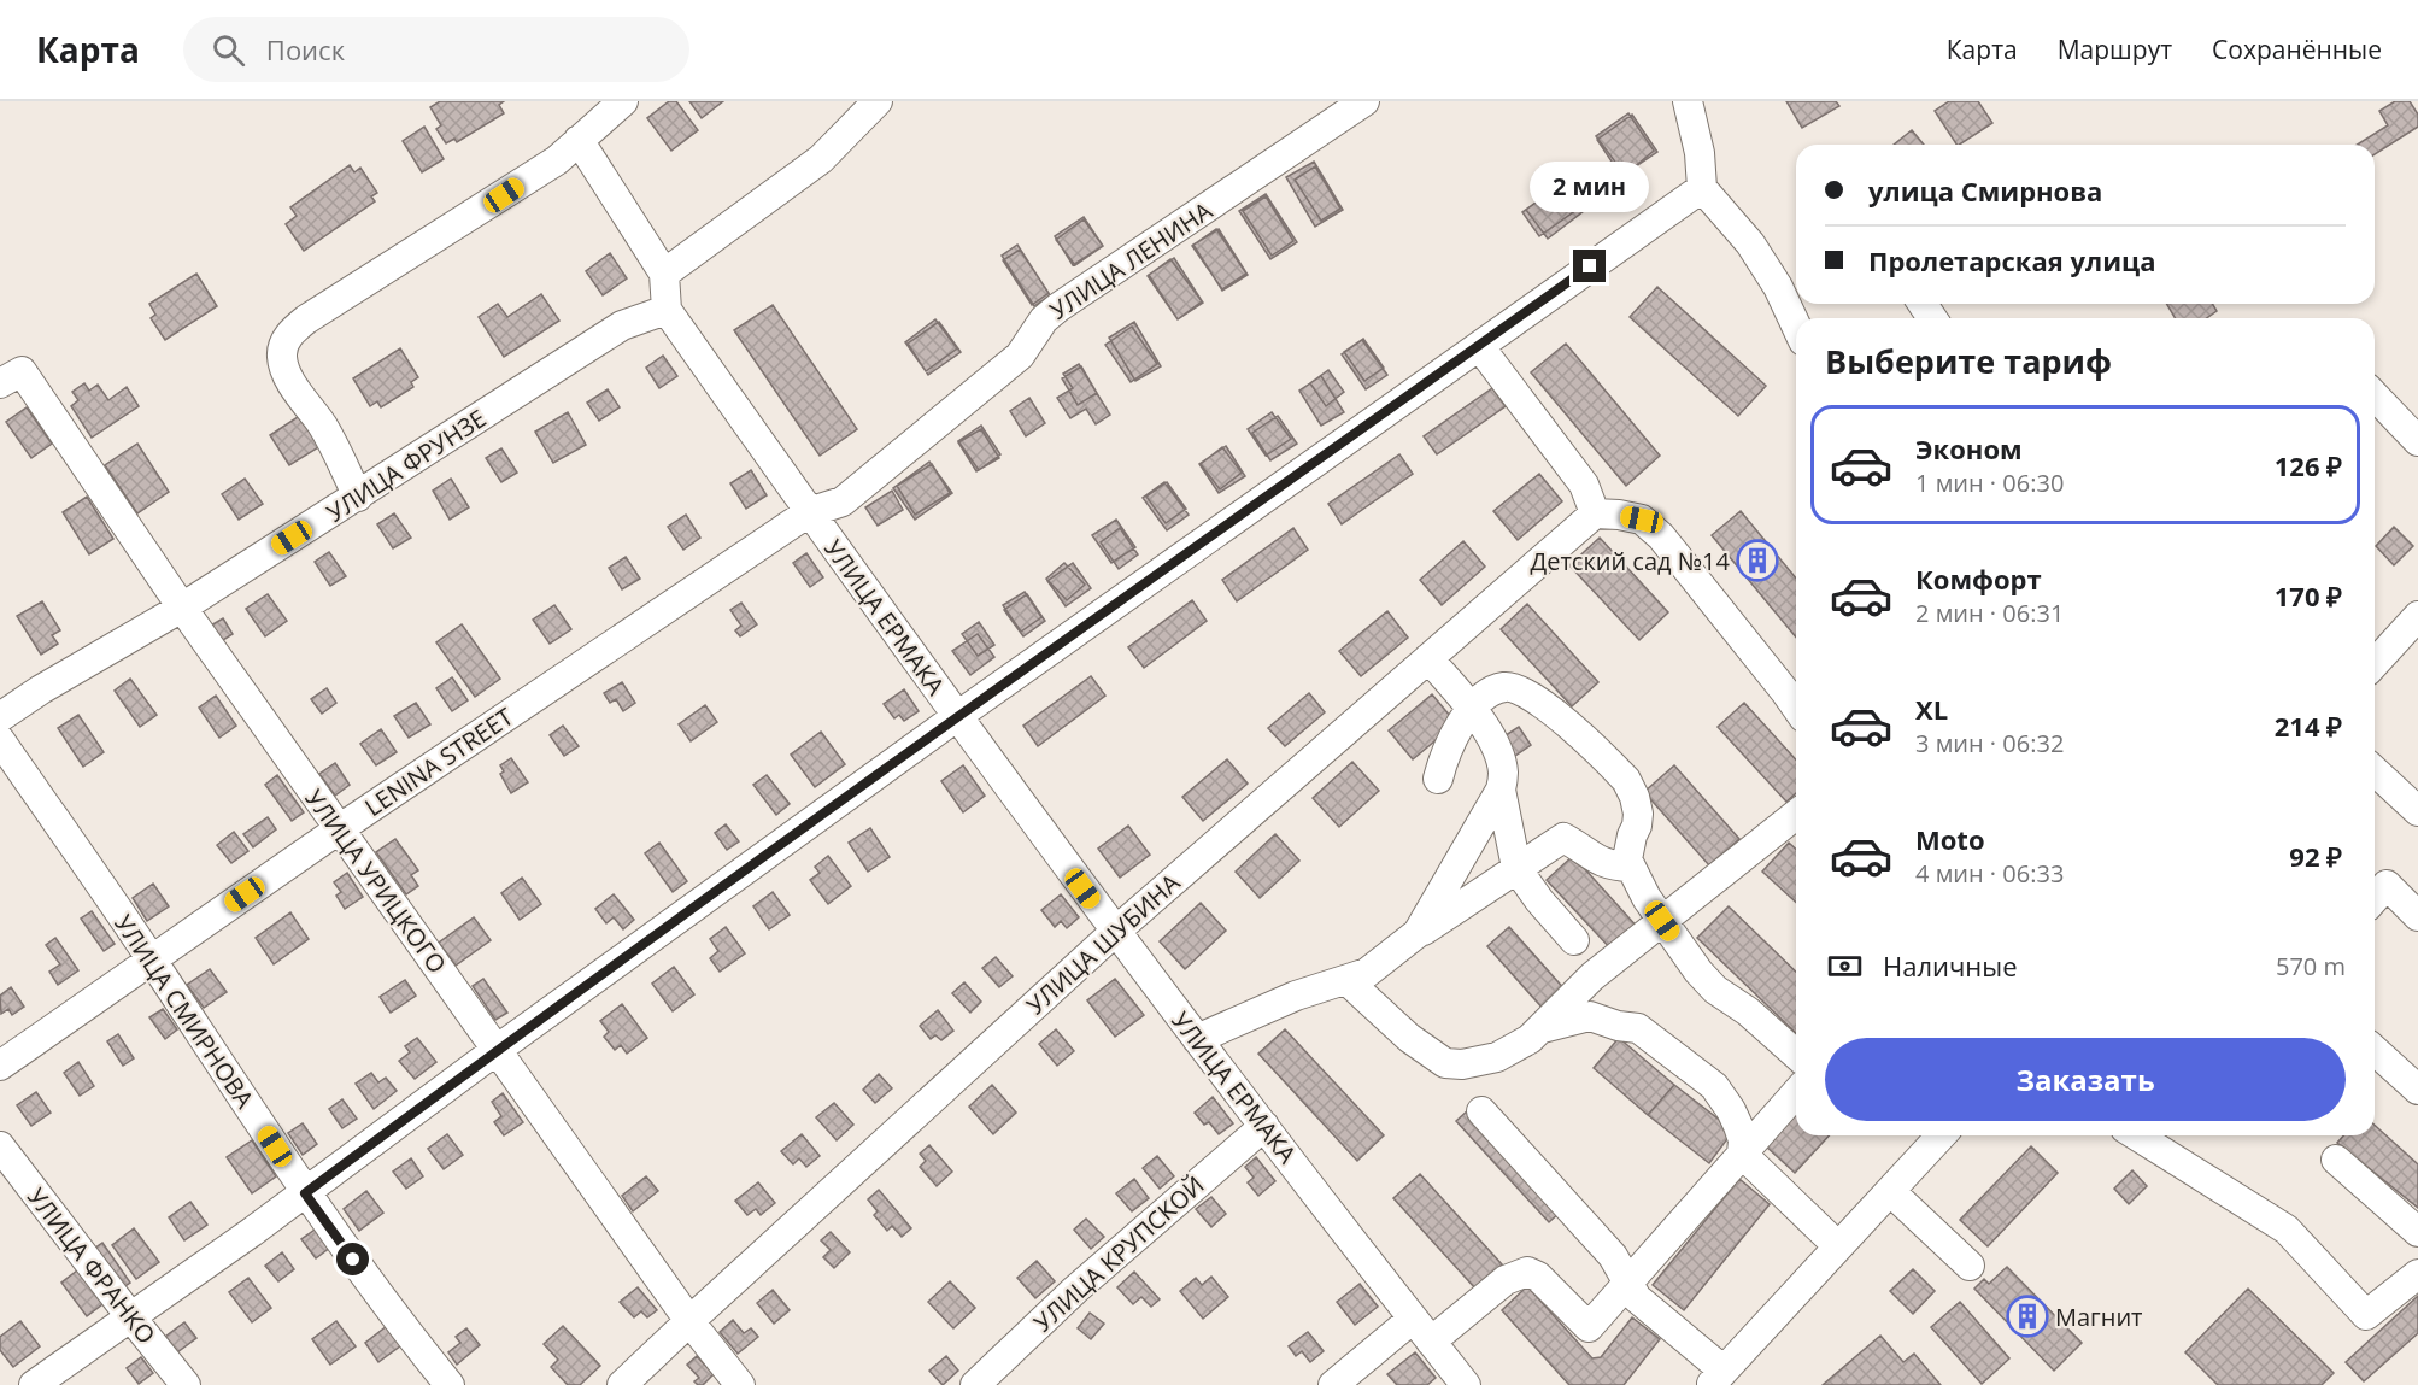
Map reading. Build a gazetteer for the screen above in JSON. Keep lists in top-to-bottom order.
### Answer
{
  "streets": {
    "street": [
      "УЛИЦА ЛЕНИНА",
      "УЛИЦА ФРУНЗЕ",
      "УЛИЦА ЕРМАКА",
      "LENINA STREET",
      "УЛИЦА УРИЦКОГО",
      "УЛИЦА ШУБИНА",
      "УЛИЦА СМИРНОВА",
      "УЛИЦА КРУПСКОЙ",
      "УЛИЦА ФРАНКО"
    ]
  },
  "crossings": [
    ["УЛИЦА ЛЕНИНА", "УЛИЦА ЕРМАКА"],
    ["УЛИЦА ЛЕНИНА", "LENINA STREET"],
    ["УЛИЦА ФРУНЗЕ", "УЛИЦА ЕРМАКА"],
    ["УЛИЦА ФРУНЗЕ", "УЛИЦА УРИЦКОГО"],
    ["УЛИЦА ЕРМАКА", "LENINA STREET"],
    ["УЛИЦА ЕРМАКА", "УЛИЦА ШУБИНА"],
    ["УЛИЦА ЕРМАКА", "УЛИЦА КРУПСКОЙ"],
    ["LENINA STREET", "УЛИЦА УРИЦКОГО"],
    ["LENINA STREET", "УЛИЦА СМИРНОВА"],
    ["УЛИЦА УРИЦКОГО", "УЛИЦА ШУБИНА"]
  ],
  "places": {
    "building": ["Детский сад №14", "Магнит"]
  },
  "page": {
    "header": "Карта",
    "search": "Поиск",
    "nav": ["Карта", "Маршрут", "Сохранённые"],
    "banner": ["улица Смирнова", "Пролетарская улица"],
    "bubble": "2 мин",
    "heading": "Выберите тариф",
    "list": [
      {
        "name": "Эконом",
        "note": "1 мин · 06:30",
        "value": "126 ₽"
      },
      {
        "name": "Комфорт",
        "note": "2 мин · 06:31",
        "value": "170 ₽"
      },
      {
        "name": "XL",
        "note": "3 мин · 06:32",
        "value": "214 ₽"
      },
      {
        "name": "Moto",
        "note": "4 мин · 06:33",
        "value": "92 ₽"
      }
    ],
    "pay": ["Наличные", "570 m"],
    "buttons": "Заказать"
  }
}
